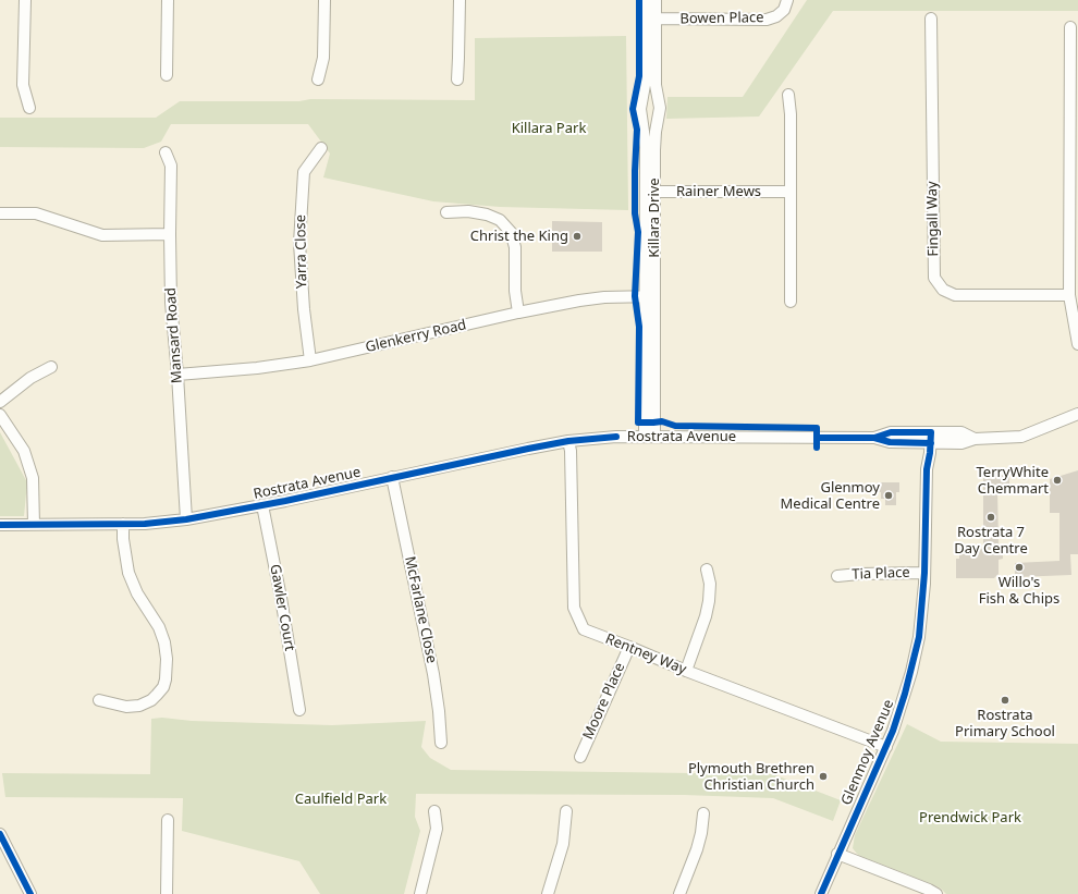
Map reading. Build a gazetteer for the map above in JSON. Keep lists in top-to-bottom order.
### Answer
{
  "streets": {
    "street": [
      "Bowen Place",
      "Rainer Mews",
      "Killara Drive",
      "Fingall Way",
      "Yarra Close",
      "Mansard Road",
      "Glenkerry Road",
      "Rostrata Avenue",
      "Tia Place",
      "Gawler Court",
      "McFarlane Close",
      "Rentney Way",
      "Moore Place",
      "Glenmoy Avenue"
    ]
  },
  "crossings": [
    ["Bowen Place", "Killara Drive"],
    ["Rainer Mews", "Killara Drive"],
    ["Killara Drive", "Glenkerry Road"],
    ["Killara Drive", "Rostrata Avenue"],
    ["Yarra Close", "Glenkerry Road"],
    ["Mansard Road", "Glenkerry Road"],
    ["Mansard Road", "Rostrata Avenue"],
    ["Rostrata Avenue", "Gawler Court"],
    ["Rostrata Avenue", "McFarlane Close"],
    ["Rostrata Avenue", "Rentney Way"],
    ["Rostrata Avenue", "Glenmoy Avenue"],
    ["Tia Place", "Glenmoy Avenue"],
    ["Rentney Way", "Moore Place"],
    ["Rentney Way", "Glenmoy Avenue"]
  ],
  "parks": ["Killara Park", "Caulfield Park", "Prendwick Park"],
  "places": [
    "Christ the King",
    "TerryWhite Chemmart",
    "Glenmoy Medical Centre",
    "Rostrata 7 Day Centre",
    "Willo's Fish & Chips",
    "Rostrata Primary School",
    "Plymouth Brethren Christian Church"
  ]
}
